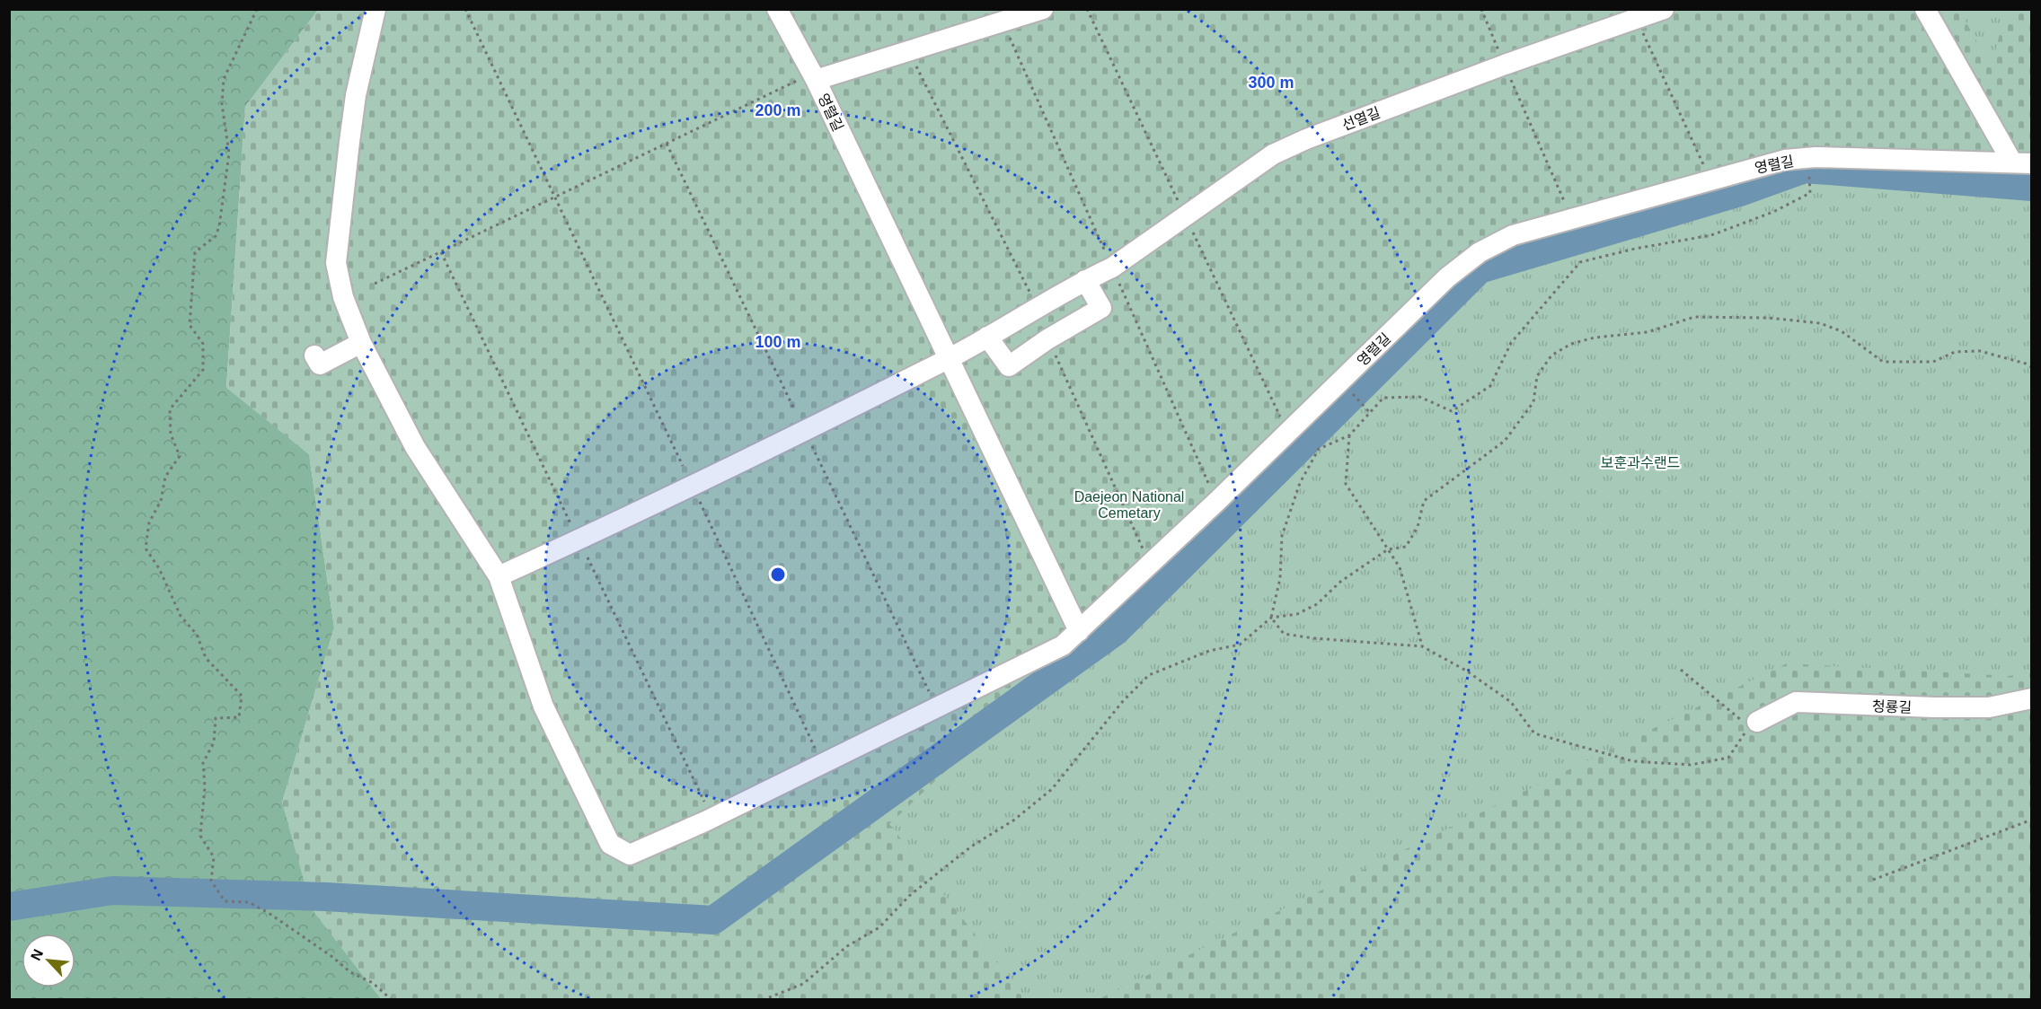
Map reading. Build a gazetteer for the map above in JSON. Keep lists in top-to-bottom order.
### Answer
{
  "streets": {
    "lane": ["영렬길", "선열길", "청룡길"]
  },
  "parks": ["보훈과수랜드", "Daejeon National Cemetary"],
  "north": "top left",
  "rings": ["300 m", "200 m", "100 m"]
}
